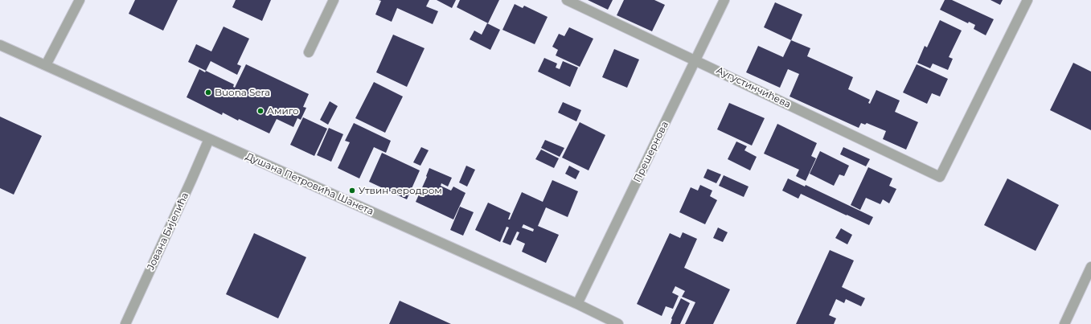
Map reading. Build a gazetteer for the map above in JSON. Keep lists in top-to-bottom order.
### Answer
{
  "streets": {
    "street": [
      "Аугустинчићева",
      "Прешернова",
      "Душана Петровића Шанета",
      "Јована Бијелића"
    ]
  },
  "crossings": [
    ["Аугустинчићева", "Прешернова"],
    ["Прешернова", "Душана Петровића Шанета"],
    ["Душана Петровића Шанета", "Јована Бијелића"]
  ],
  "places": ["Buona Sera", "Амиго", "Утвин аеродром"]
}
